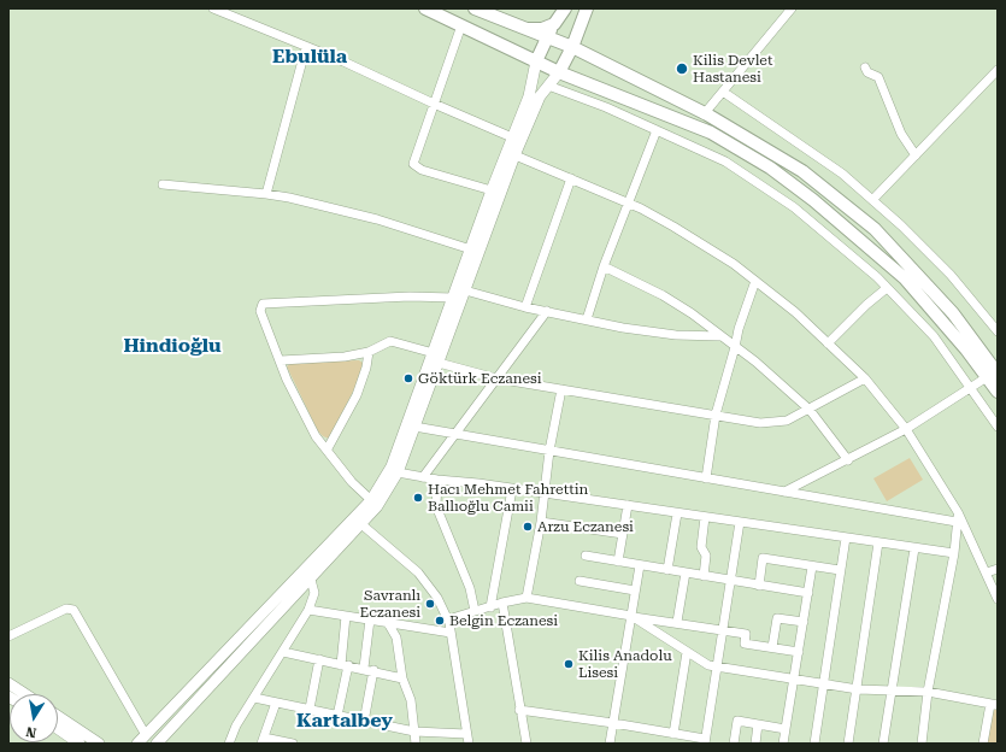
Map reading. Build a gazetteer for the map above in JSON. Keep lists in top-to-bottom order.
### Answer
{
  "districts": ["Ebulüla", "Hindioğlu", "Kartalbey"],
  "places": [
    "Kilis Devlet Hastanesi",
    "Göktürk Eczanesi",
    "Hacı Mehmet Fahrettin Ballıoğlu Camii",
    "Arzu Eczanesi",
    "Savranlı Eczanesi",
    "Belgin Eczanesi",
    "Kilis Anadolu Lisesi"
  ],
  "north": "bottom"
}
